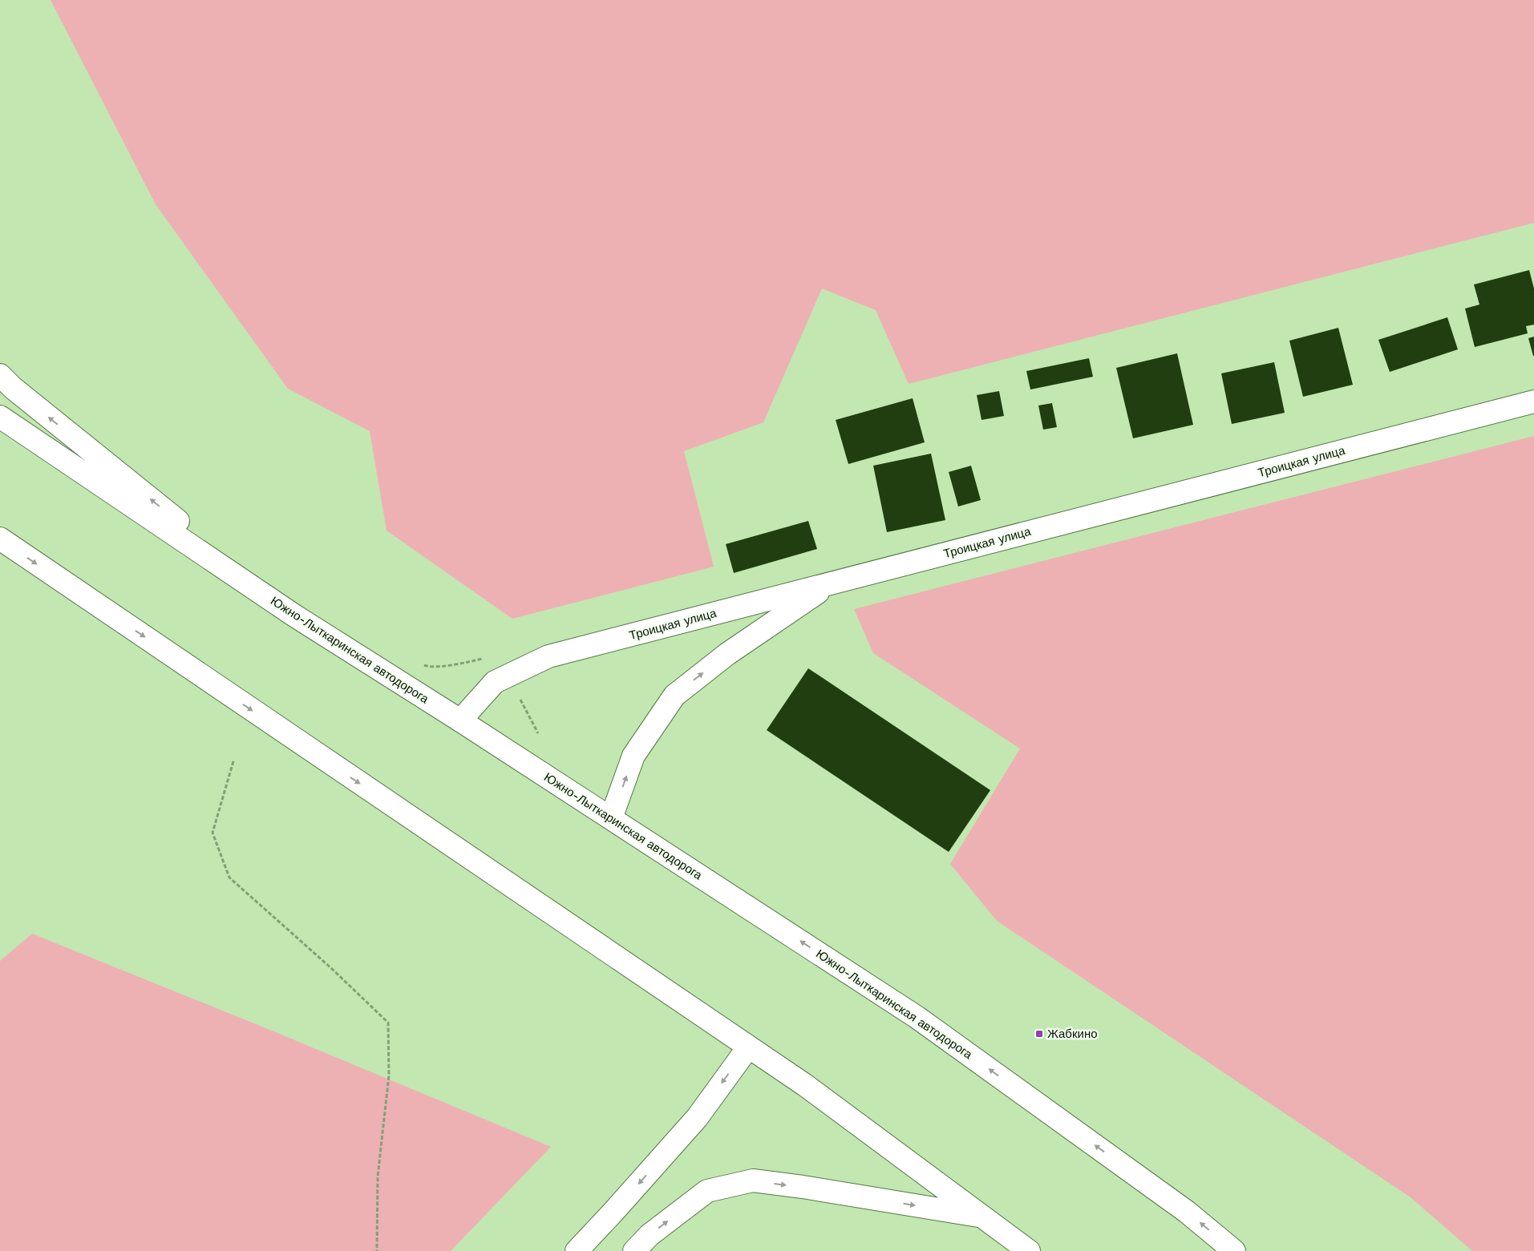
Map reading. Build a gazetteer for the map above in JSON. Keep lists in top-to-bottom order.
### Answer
{
  "streets": {
    "main road": ["Троицкая улица", "Южно-Лыткаринская автодорога"]
  },
  "crossings": [
    ["Троицкая улица", "Южно-Лыткаринская автодорога"]
  ],
  "places": {
    "transit": ["Жабкино"]
  }
}
